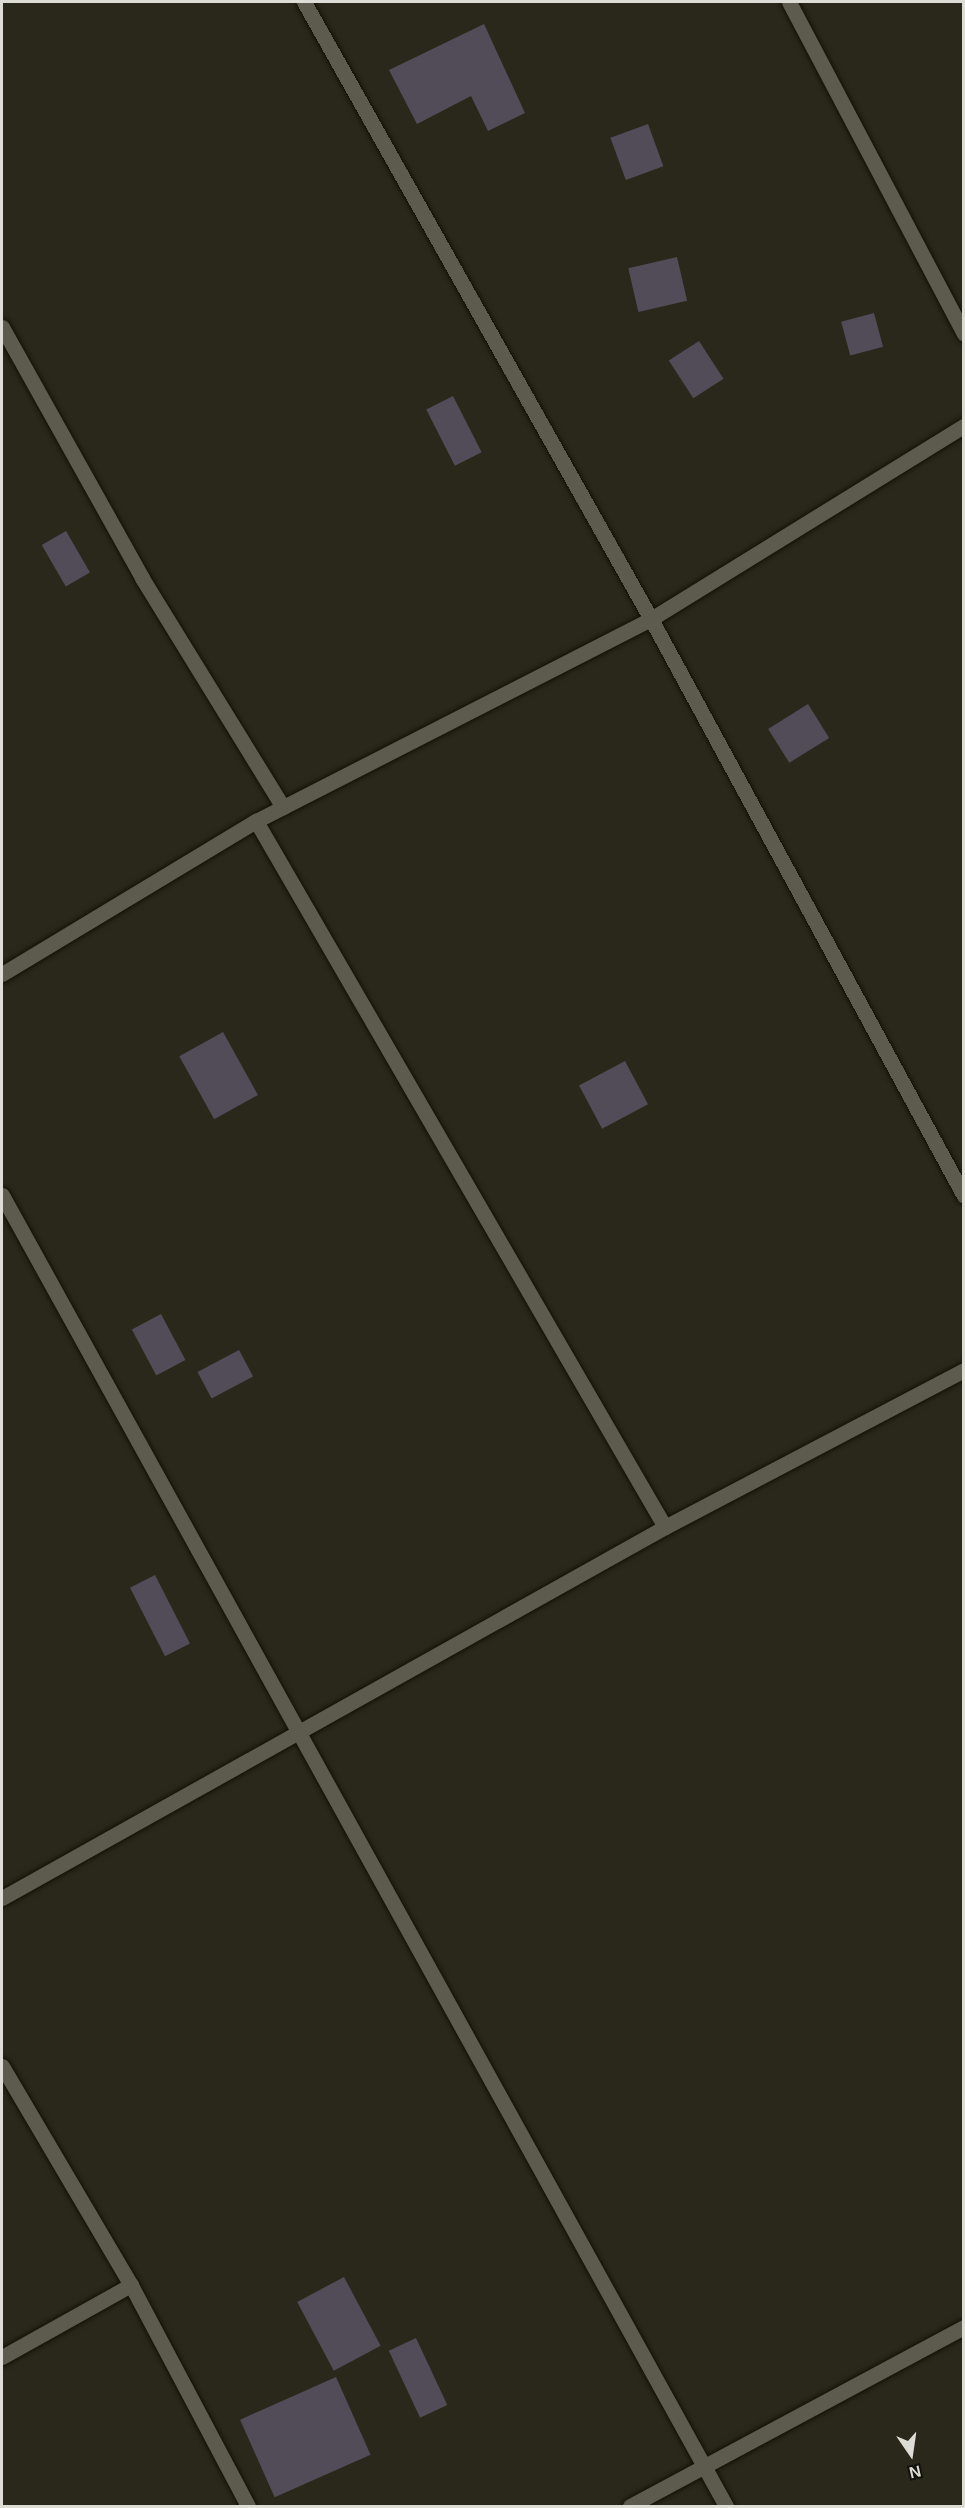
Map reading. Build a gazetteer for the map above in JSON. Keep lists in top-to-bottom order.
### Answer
{
  "north": "bottom"
}
